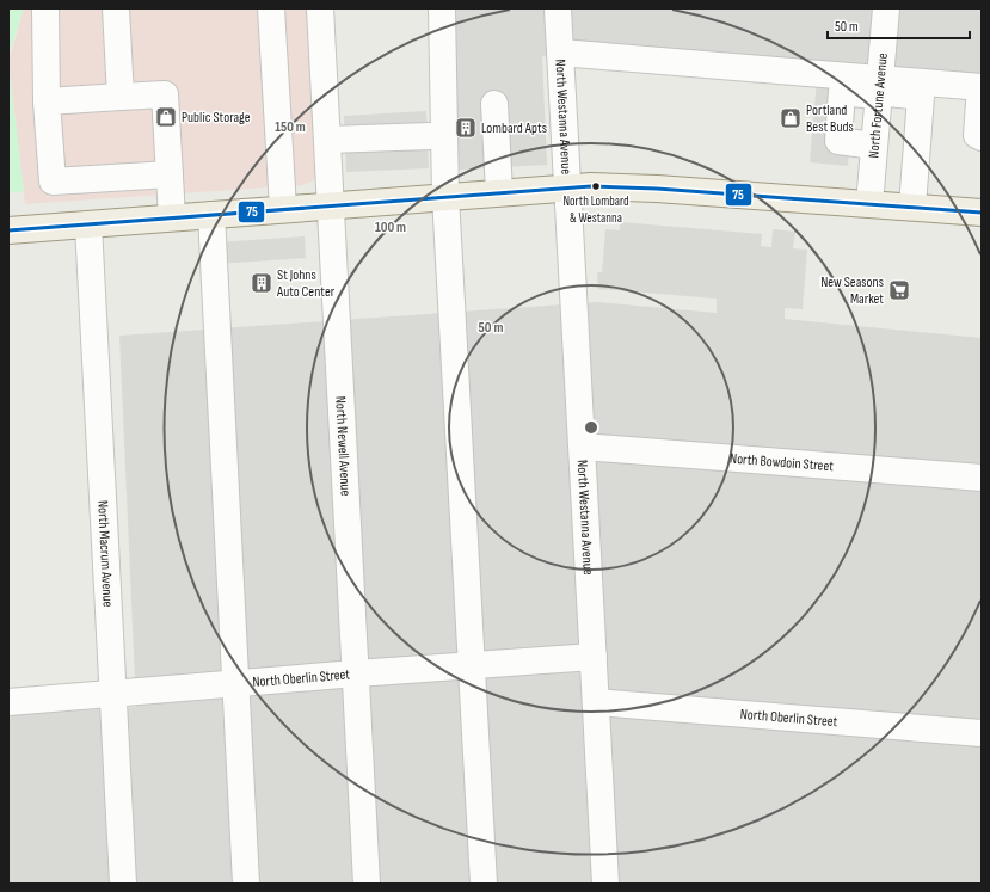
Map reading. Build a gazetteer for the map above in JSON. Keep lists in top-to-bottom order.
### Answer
{
  "streets": {
    "street": [
      "North Fortune Avenue",
      "North Westanna Avenue",
      "North Newell Avenue",
      "North Bowdoin Street",
      "North Macrum Avenue",
      "North Oberlin Street"
    ]
  },
  "crossings": [
    ["North Westanna Avenue", "North Bowdoin Street"],
    ["North Westanna Avenue", "North Oberlin Street"],
    ["North Newell Avenue", "North Oberlin Street"],
    ["North Macrum Avenue", "North Oberlin Street"]
  ],
  "places": {
    "shop": ["Public Storage", "Portland Best Buds"],
    "building": ["Lombard Apts", "St Johns Auto Center"],
    "other": ["North Lombard & Westanna"],
    "supermarket": ["New Seasons Market"]
  },
  "lines": ["transit line 75"],
  "scale_bar": "50 m",
  "rings": ["150 m", "100 m", "50 m"]
}
